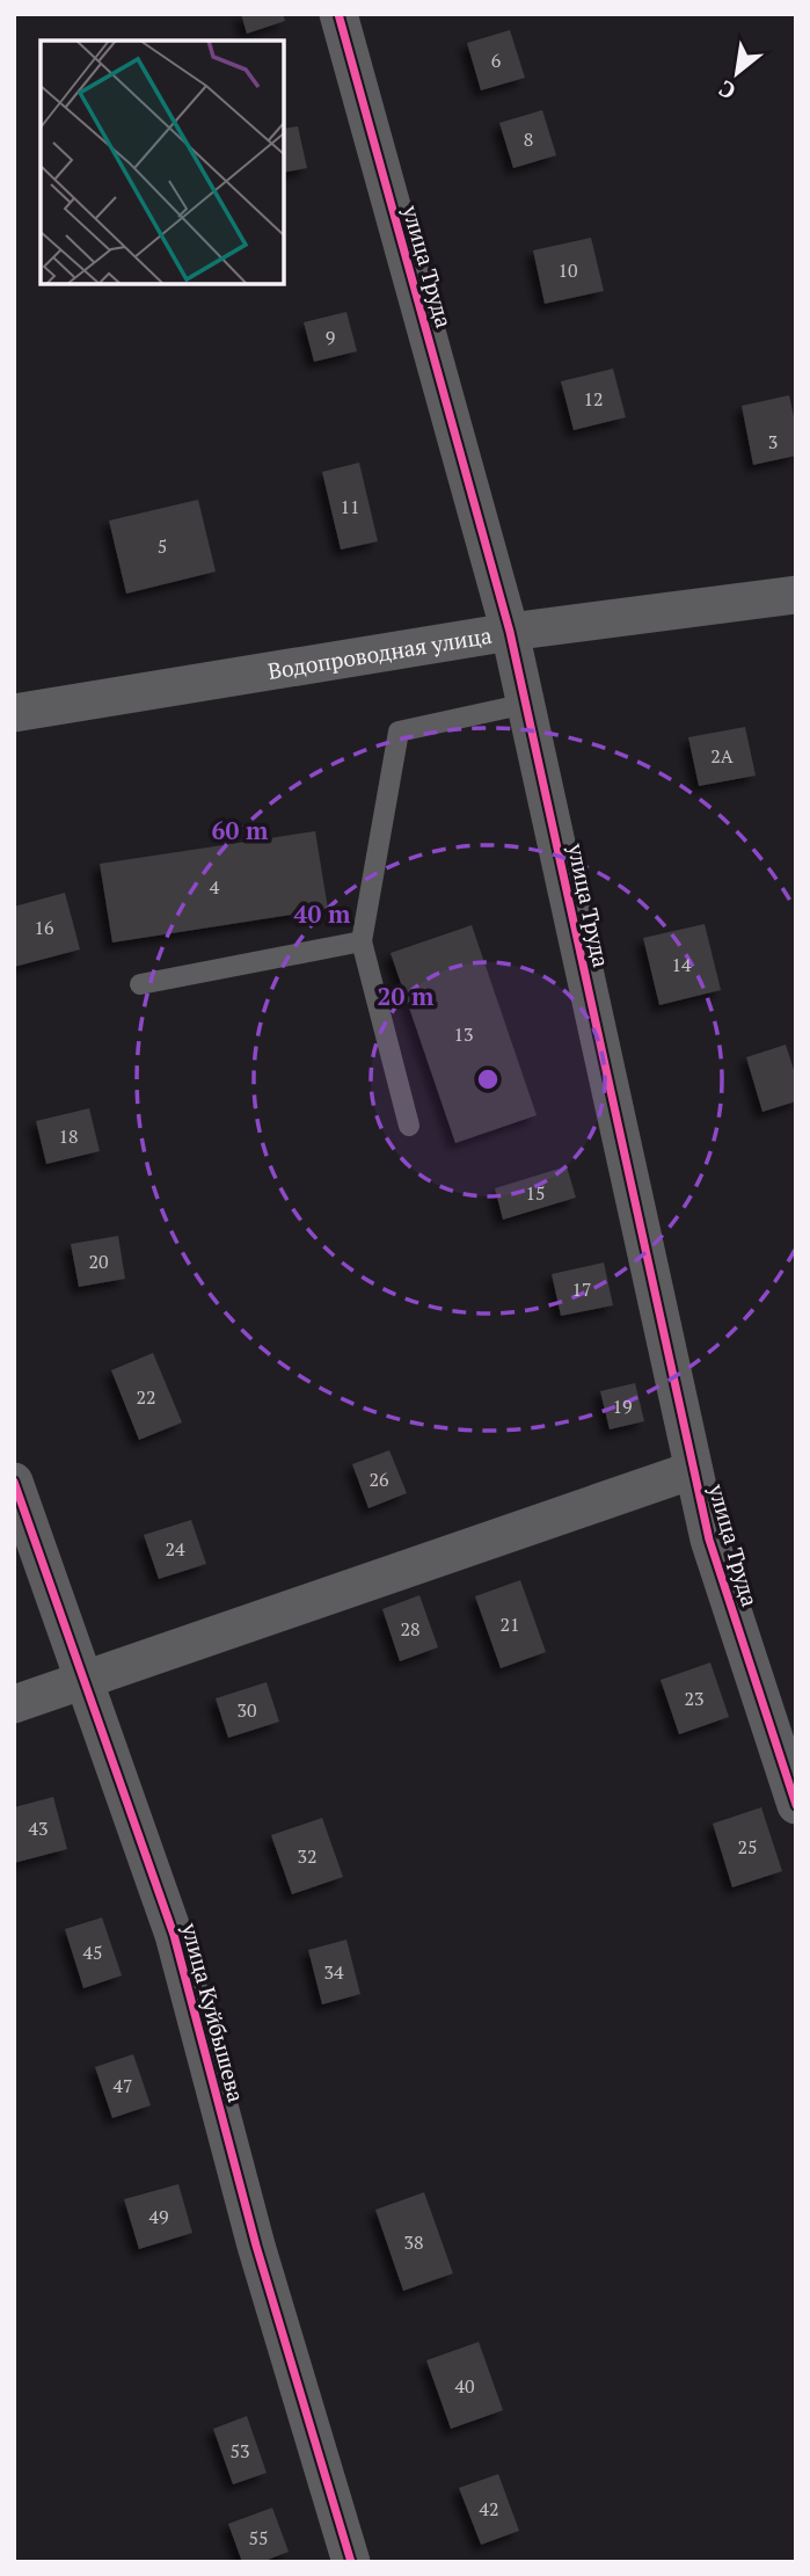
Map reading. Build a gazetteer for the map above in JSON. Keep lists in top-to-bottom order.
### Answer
{
  "streets": {
    "street": ["улица Труда", "Водопроводная улица", "улица Куйбышева"]
  },
  "crossings": [
    ["улица Труда", "Водопроводная улица"]
  ],
  "house_numbers": [
    "6",
    "8",
    "10",
    "9",
    "12",
    "3",
    "11",
    "5",
    "2А",
    "4",
    "16",
    "14",
    "13",
    "18",
    "15",
    "20",
    "17",
    "22",
    "19",
    "26",
    "24",
    "21",
    "28",
    "23",
    "30",
    "43",
    "25",
    "32",
    "45",
    "34",
    "47",
    "49",
    "38",
    "40",
    "53",
    "42",
    "55"
  ],
  "north": "bottom left",
  "rings": ["60 m", "40 m", "20 m"]
}
